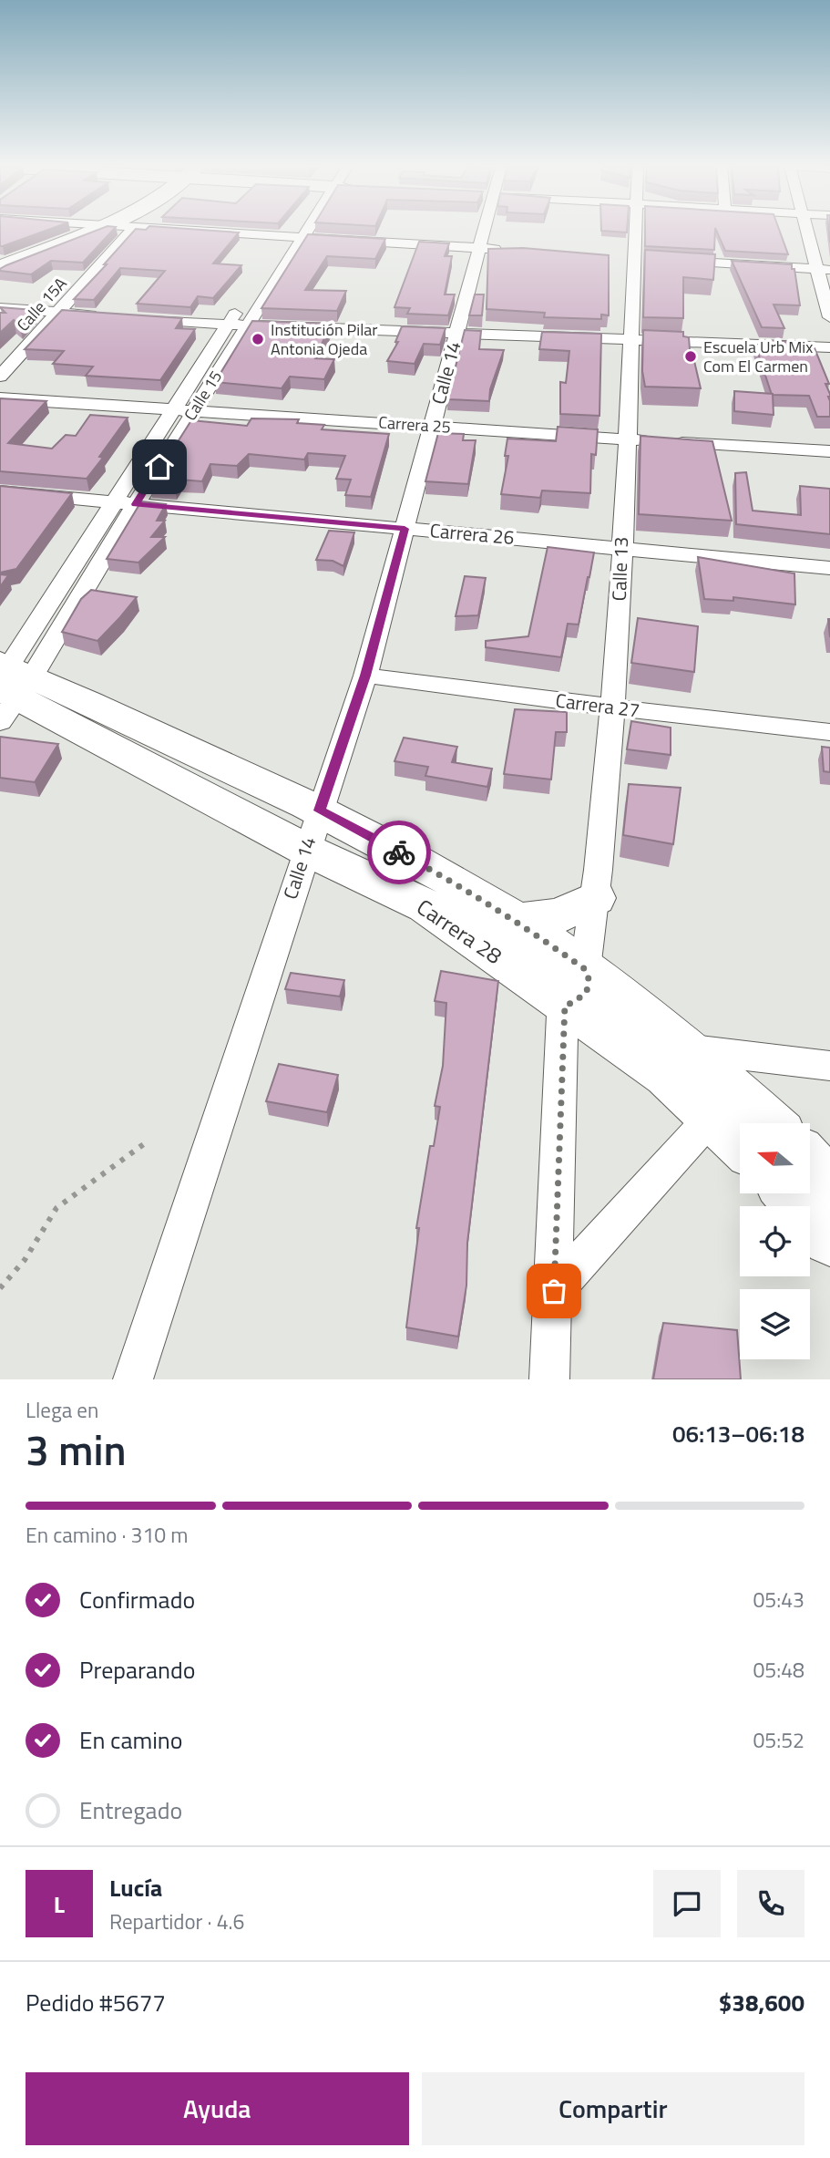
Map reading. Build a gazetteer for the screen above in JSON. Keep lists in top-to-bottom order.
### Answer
{
  "streets": {
    "highway": ["Carrera 28"],
    "street": [
      "Calle 15A",
      "Calle 14",
      "Calle 15",
      "Carrera 25",
      "Carrera 26",
      "Calle 13",
      "Carrera 27"
    ]
  },
  "crossings": [
    ["Calle 14", "Carrera 25"],
    ["Calle 14", "Carrera 26"],
    ["Calle 14", "Carrera 27"],
    ["Calle 14", "Carrera 28"],
    ["Calle 15", "Carrera 25"],
    ["Calle 15", "Carrera 26"],
    ["Calle 15", "Carrera 28"],
    ["Carrera 25", "Calle 13"],
    ["Carrera 26", "Calle 13"],
    ["Calle 13", "Carrera 27"],
    ["Calle 13", "Carrera 28"]
  ],
  "places": ["Institución Pilar Antonia Ojeda", "Escuela Urb Mix Com El Carmen"],
  "north": "left",
  "page": {
    "heading": ["3 min", "Llega en", "06:13–06:18"],
    "panel": [
      "Lucía",
      "Repartidor · 4.6",
      "Pedido #5677",
      "$38,600"
    ],
    "bar": "En camino · 310 m",
    "list": [
      ["Confirmado", "05:43"],
      ["Preparando", "05:48"],
      ["En camino", "05:52"],
      "Entregado"
    ],
    "round": "L",
    "buttons": ["Ayuda", "Compartir"]
  }
}
